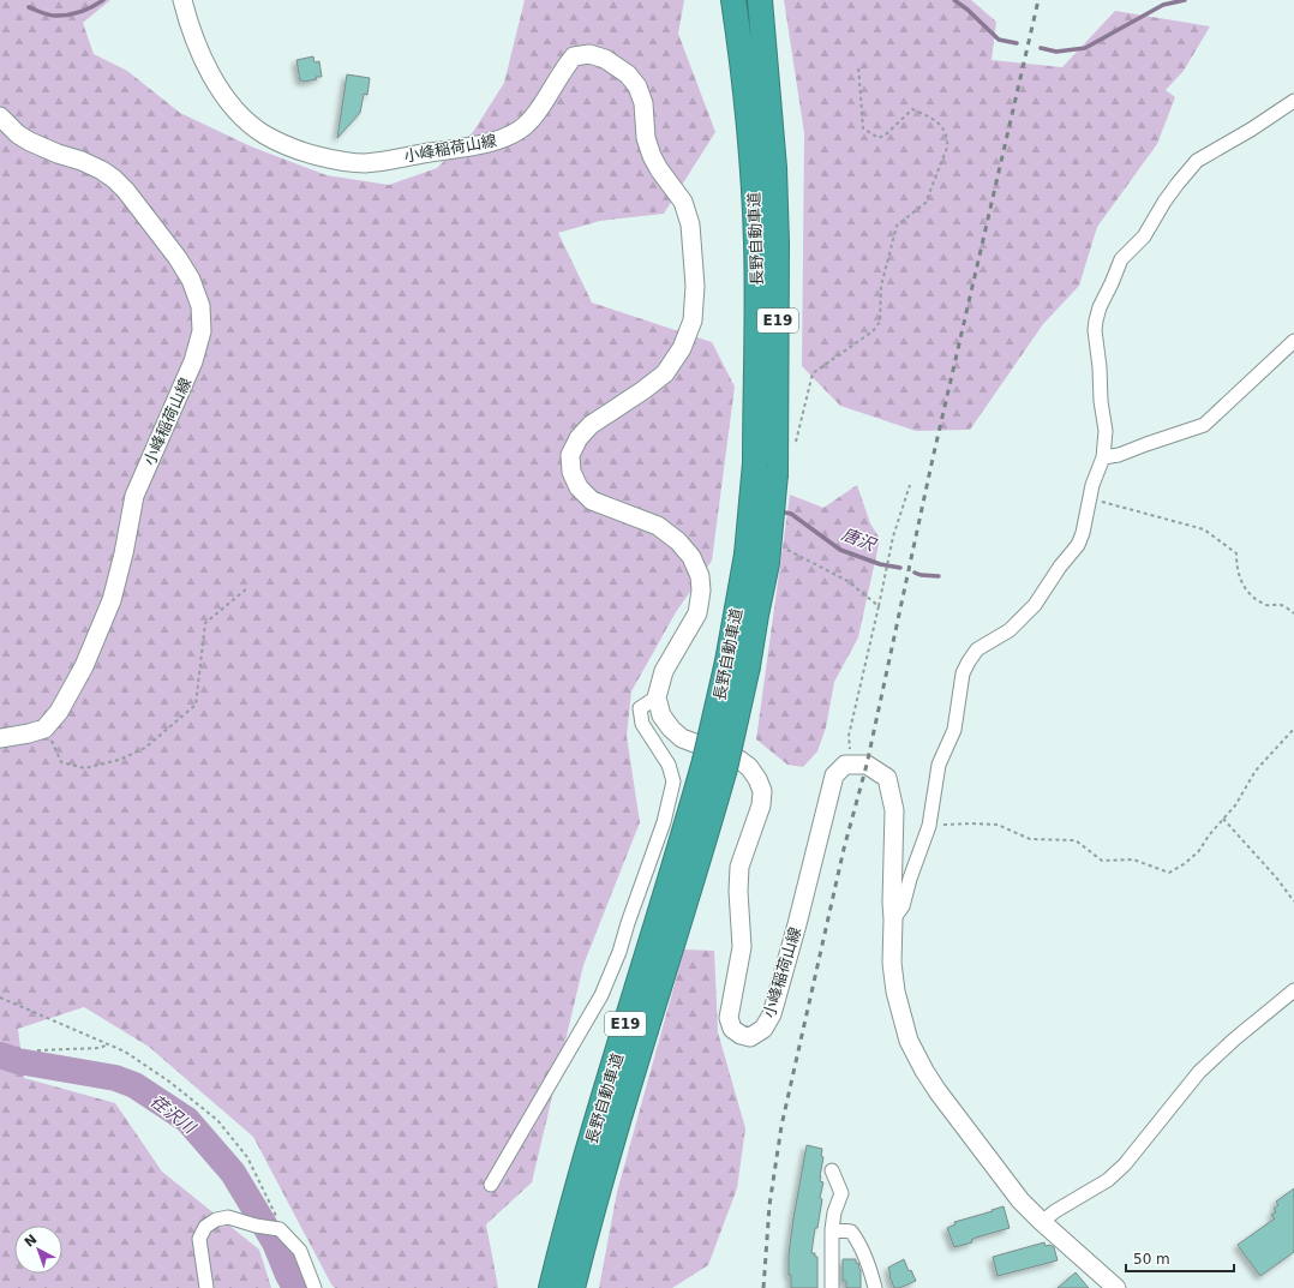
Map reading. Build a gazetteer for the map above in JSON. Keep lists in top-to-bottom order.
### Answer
{
  "streets": {
    "highway": ["長野自動車道", "E19"],
    "main road": ["小峰稲荷山線"]
  },
  "water": ["唐沢", "荏沢川"],
  "scale_bar": "50 m",
  "north": "top left"
}
